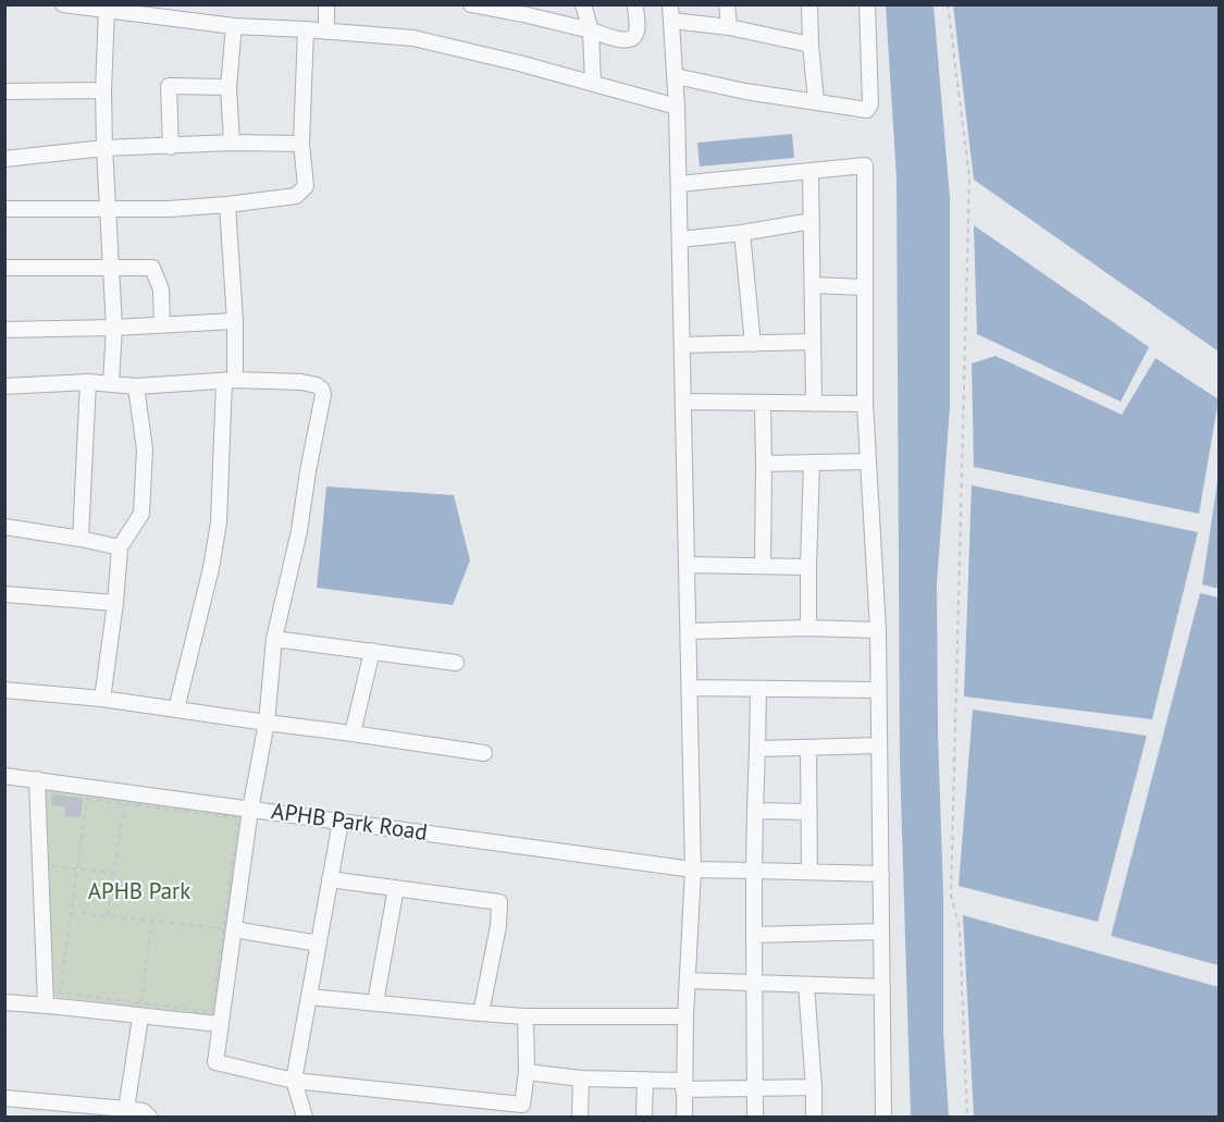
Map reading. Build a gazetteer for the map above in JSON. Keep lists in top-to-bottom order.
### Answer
{
  "streets": {
    "street": ["APHB Park Road"]
  },
  "parks": ["APHB Park"]
}
